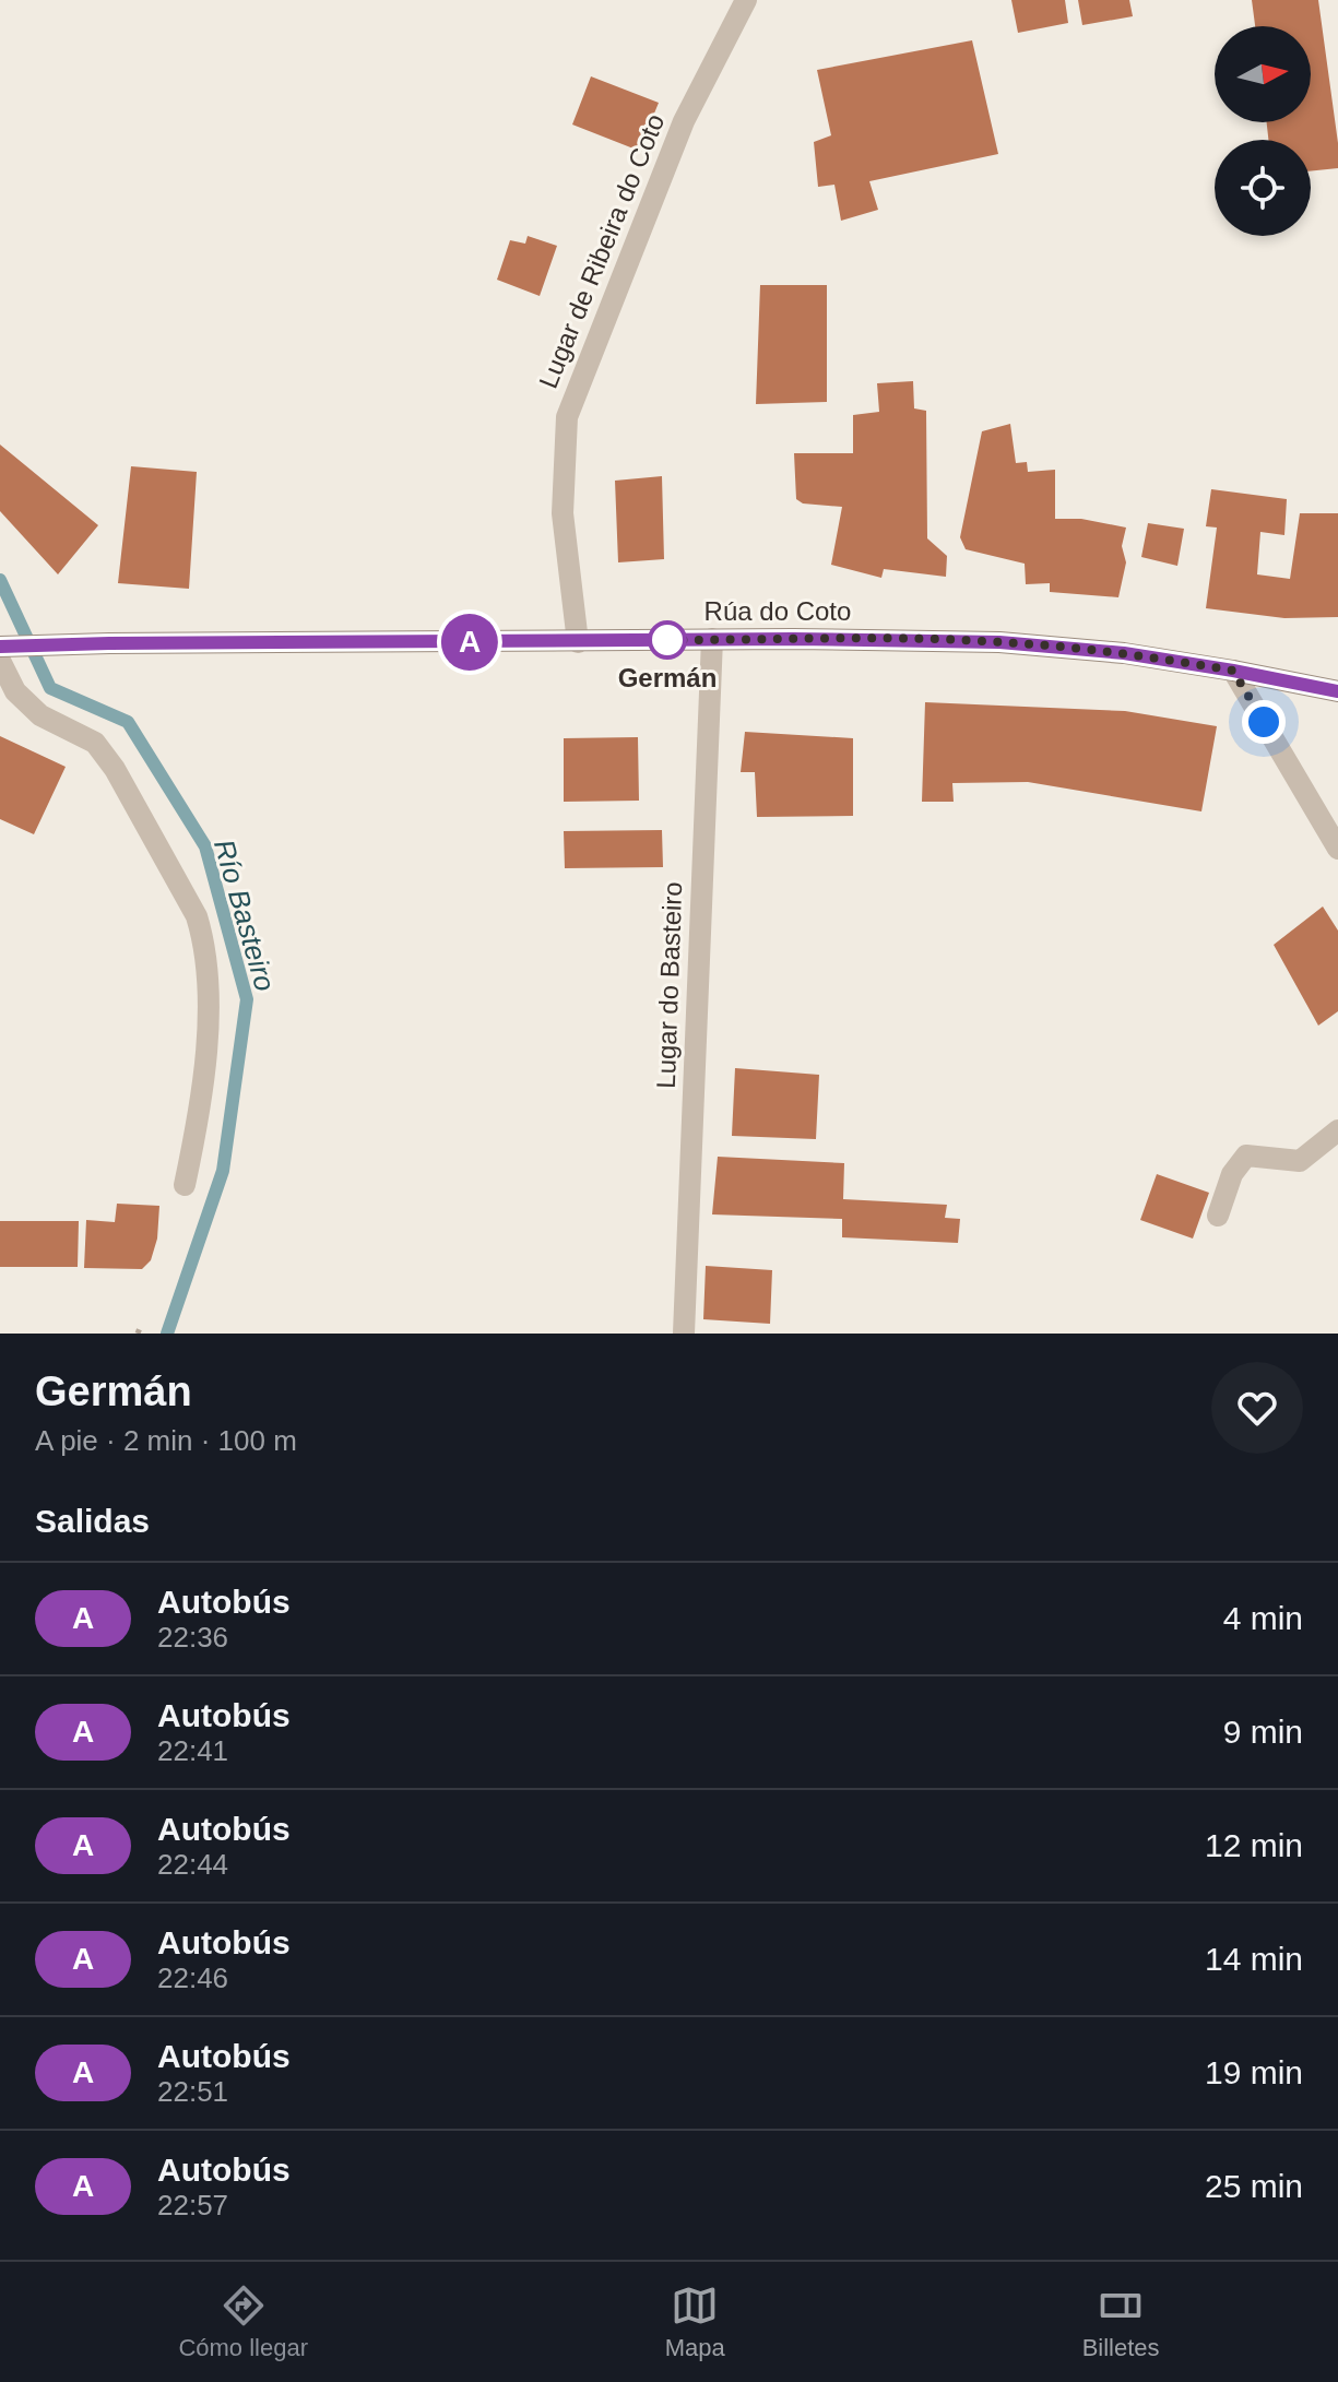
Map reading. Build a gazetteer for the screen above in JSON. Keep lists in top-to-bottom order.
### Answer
{
  "streets": {
    "main road": ["Rúa do Coto"],
    "street": ["Lugar de Ribeira do Coto", "Lugar do Basteiro"]
  },
  "crossings": [
    ["Lugar de Ribeira do Coto", "Rúa do Coto"],
    ["Rúa do Coto", "Lugar do Basteiro"]
  ],
  "water": ["Río Basteiro"],
  "places": ["Germán"],
  "lines": ["bus line A"],
  "north": "right",
  "page": {
    "on_map": "A",
    "heading": [
      ["Germán", "A pie · 2 min · 100 m"],
      "Salidas"
    ],
    "list": [
      {
        "mark": "A",
        "name": "Autobús",
        "note": "22:36",
        "value": "4 min"
      },
      {
        "mark": "A",
        "name": "Autobús",
        "note": "22:41",
        "value": "9 min"
      },
      {
        "mark": "A",
        "name": "Autobús",
        "note": "22:44",
        "value": "12 min"
      },
      {
        "mark": "A",
        "name": "Autobús",
        "note": "22:46",
        "value": "14 min"
      },
      {
        "mark": "A",
        "name": "Autobús",
        "note": "22:51",
        "value": "19 min"
      },
      {
        "mark": "A",
        "name": "Autobús",
        "note": "22:57",
        "value": "25 min"
      }
    ],
    "tabs": ["Cómo llegar", "Mapa", "Billetes"]
  }
}
